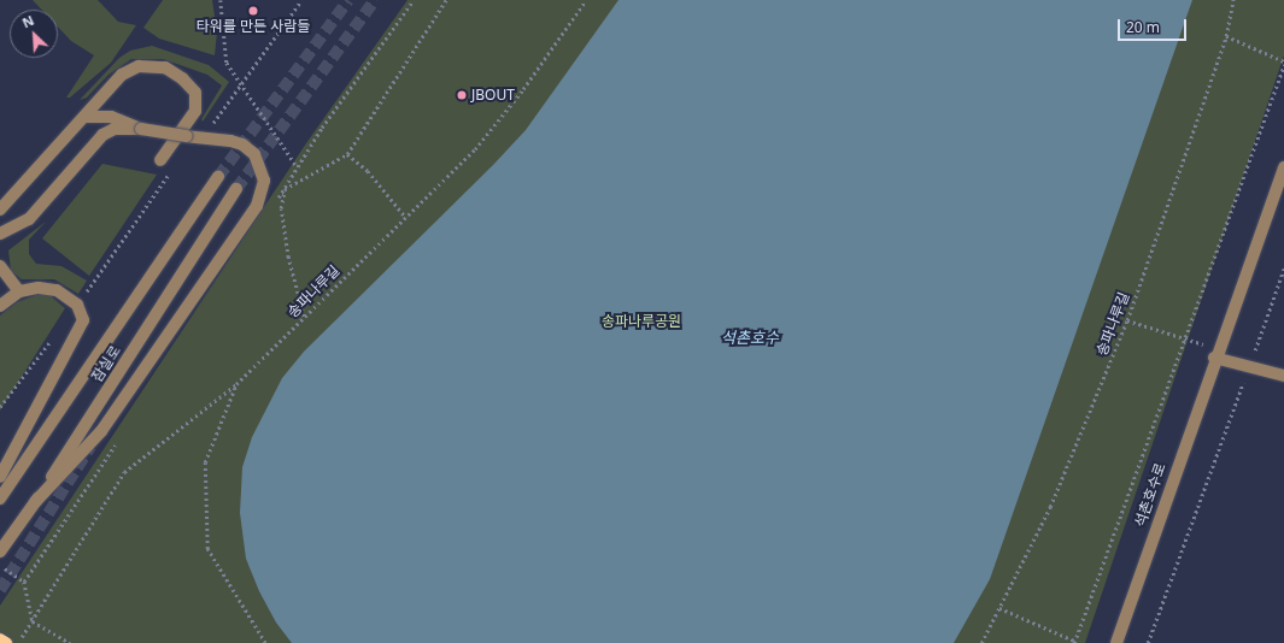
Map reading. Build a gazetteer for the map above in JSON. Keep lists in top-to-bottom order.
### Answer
{
  "streets": {
    "street": ["잠실로", "석촌호수로"],
    "path": ["송파나루길"]
  },
  "water": ["석촌호수"],
  "parks": ["송파나루공원"],
  "places": ["타워를 만든 사람들", "JBOUT"],
  "scale_bar": "20 m",
  "north": "top left"
}
